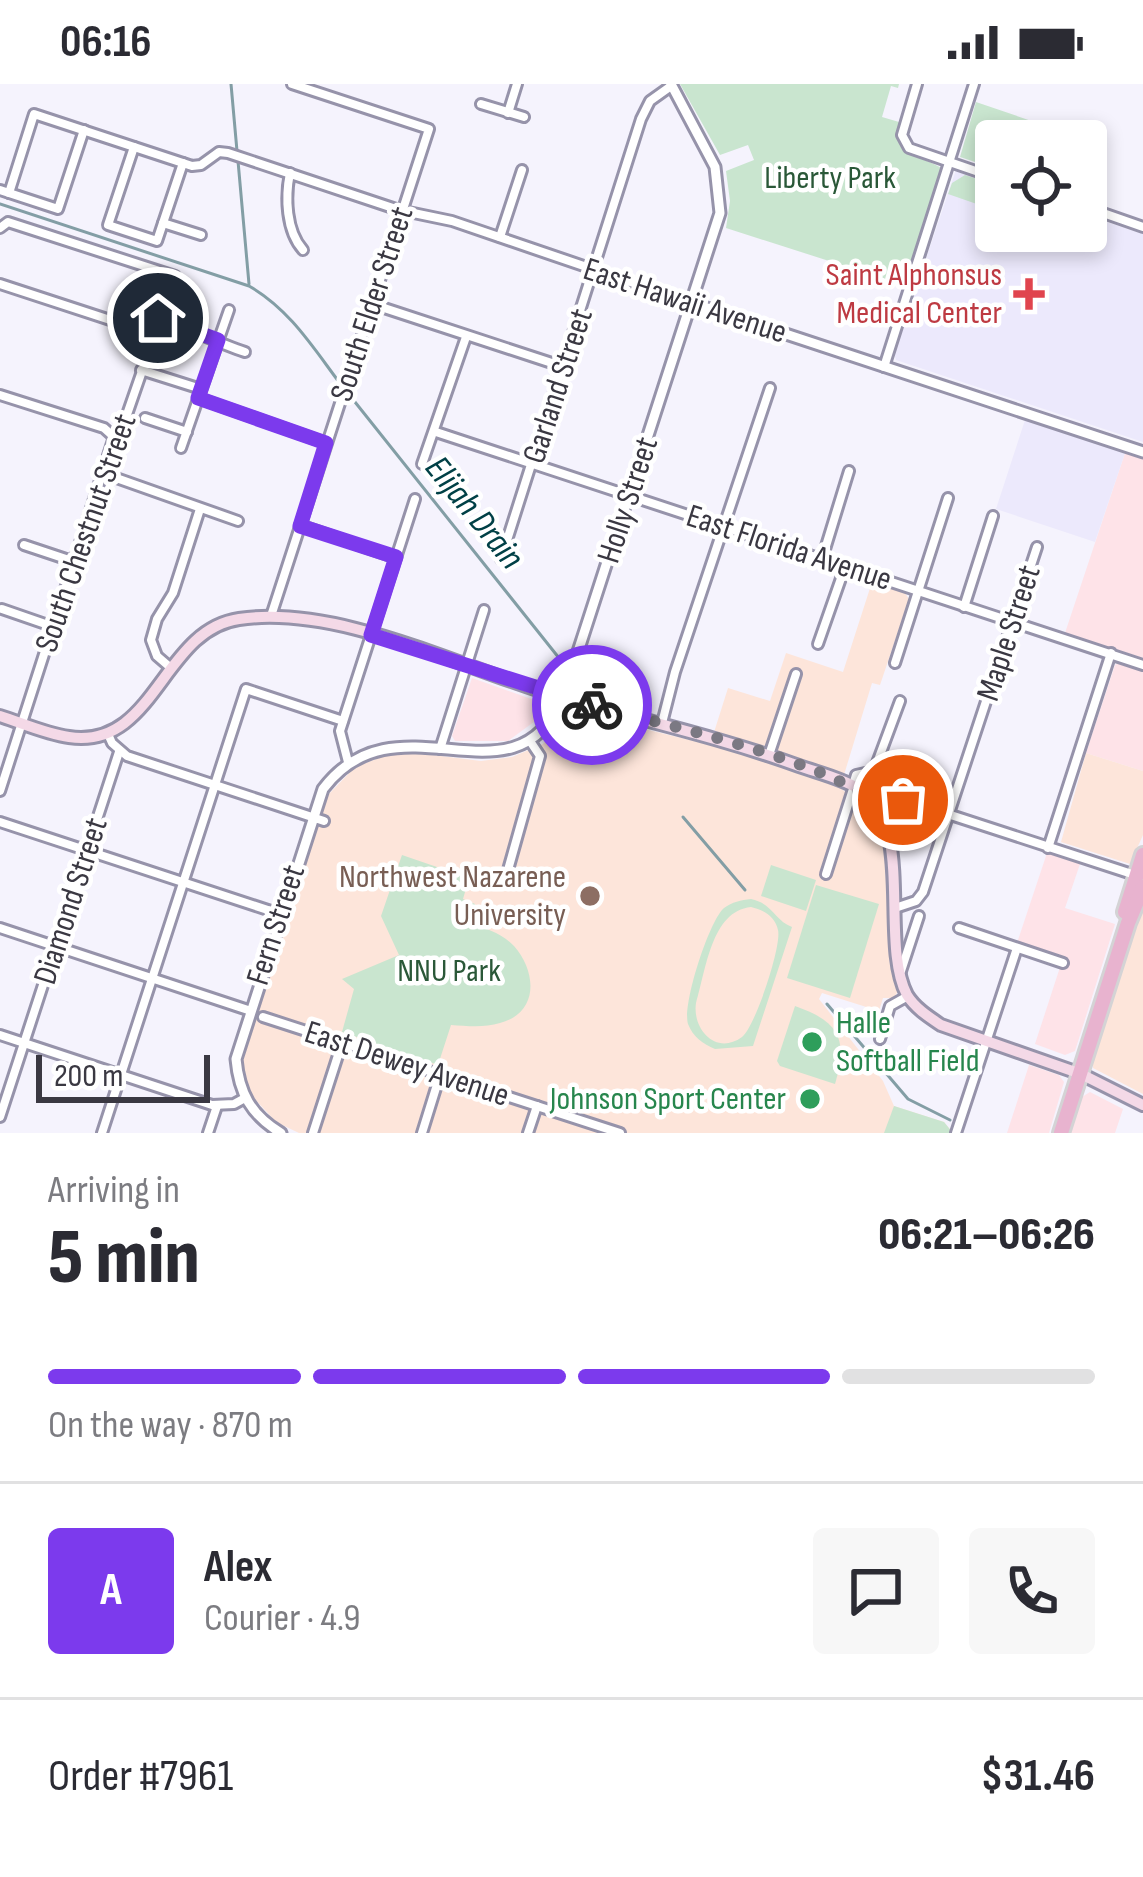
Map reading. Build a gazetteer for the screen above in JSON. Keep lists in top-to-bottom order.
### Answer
{
  "streets": {
    "street": [
      "East Hawaii Avenue",
      "South Elder Street",
      "Garland Street",
      "Holly Street",
      "South Chestnut Street",
      "East Florida Avenue",
      "Maple Street",
      "Diamond Street",
      "Fern Street",
      "East Dewey Avenue"
    ]
  },
  "crossings": [
    ["East Hawaii Avenue", "South Elder Street"],
    ["East Hawaii Avenue", "Garland Street"],
    ["East Hawaii Avenue", "Holly Street"],
    ["Garland Street", "Holly Street"],
    ["Garland Street", "East Florida Avenue"],
    ["Holly Street", "East Florida Avenue"],
    ["East Florida Avenue", "Maple Street"]
  ],
  "water": ["Elijah Drain"],
  "parks": ["Liberty Park", "NNU Park"],
  "places": {
    "health": ["Saint Alphonsus Medical Center"],
    "other": ["Northwest Nazarene University", "Halle Softball Field", "Johnson Sport Center"]
  },
  "scale_bar": "200 m",
  "page": {
    "status": "06:16",
    "scale": "200 m",
    "heading": ["5 min", "Arriving in", "06:21–06:26"],
    "panel": [
      "Alex",
      "Courier · 4.9",
      "Order #7961",
      "$31.46"
    ],
    "bar": "On the way · 870 m",
    "round": "A"
  }
}
